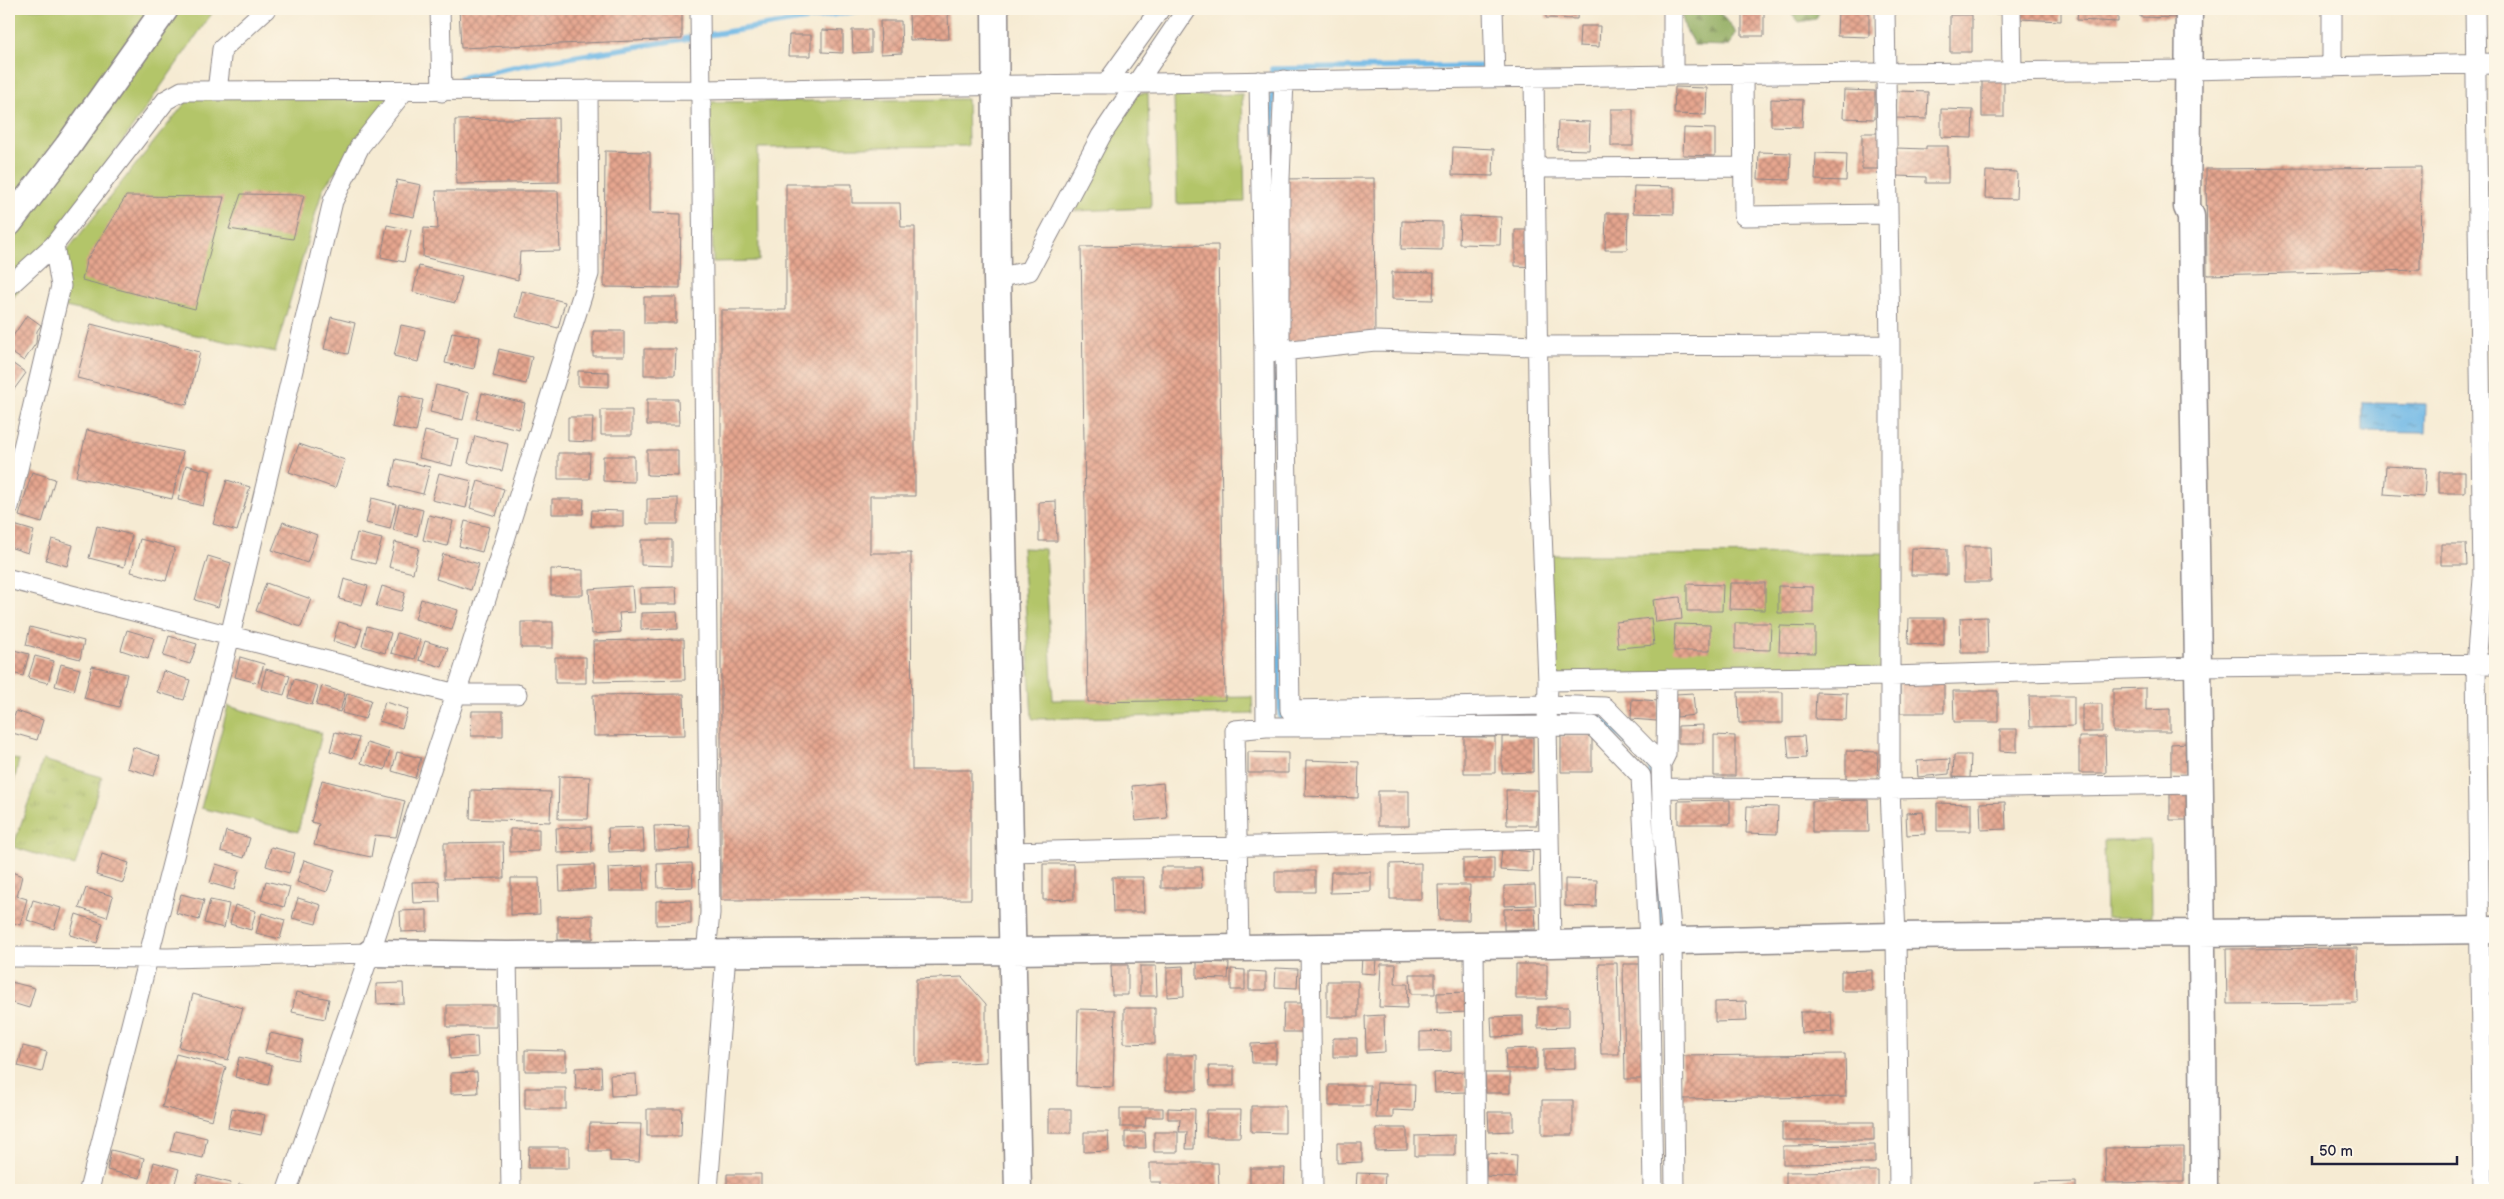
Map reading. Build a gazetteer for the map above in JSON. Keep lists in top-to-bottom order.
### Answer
{
  "scale_bar": "50 m"
}
